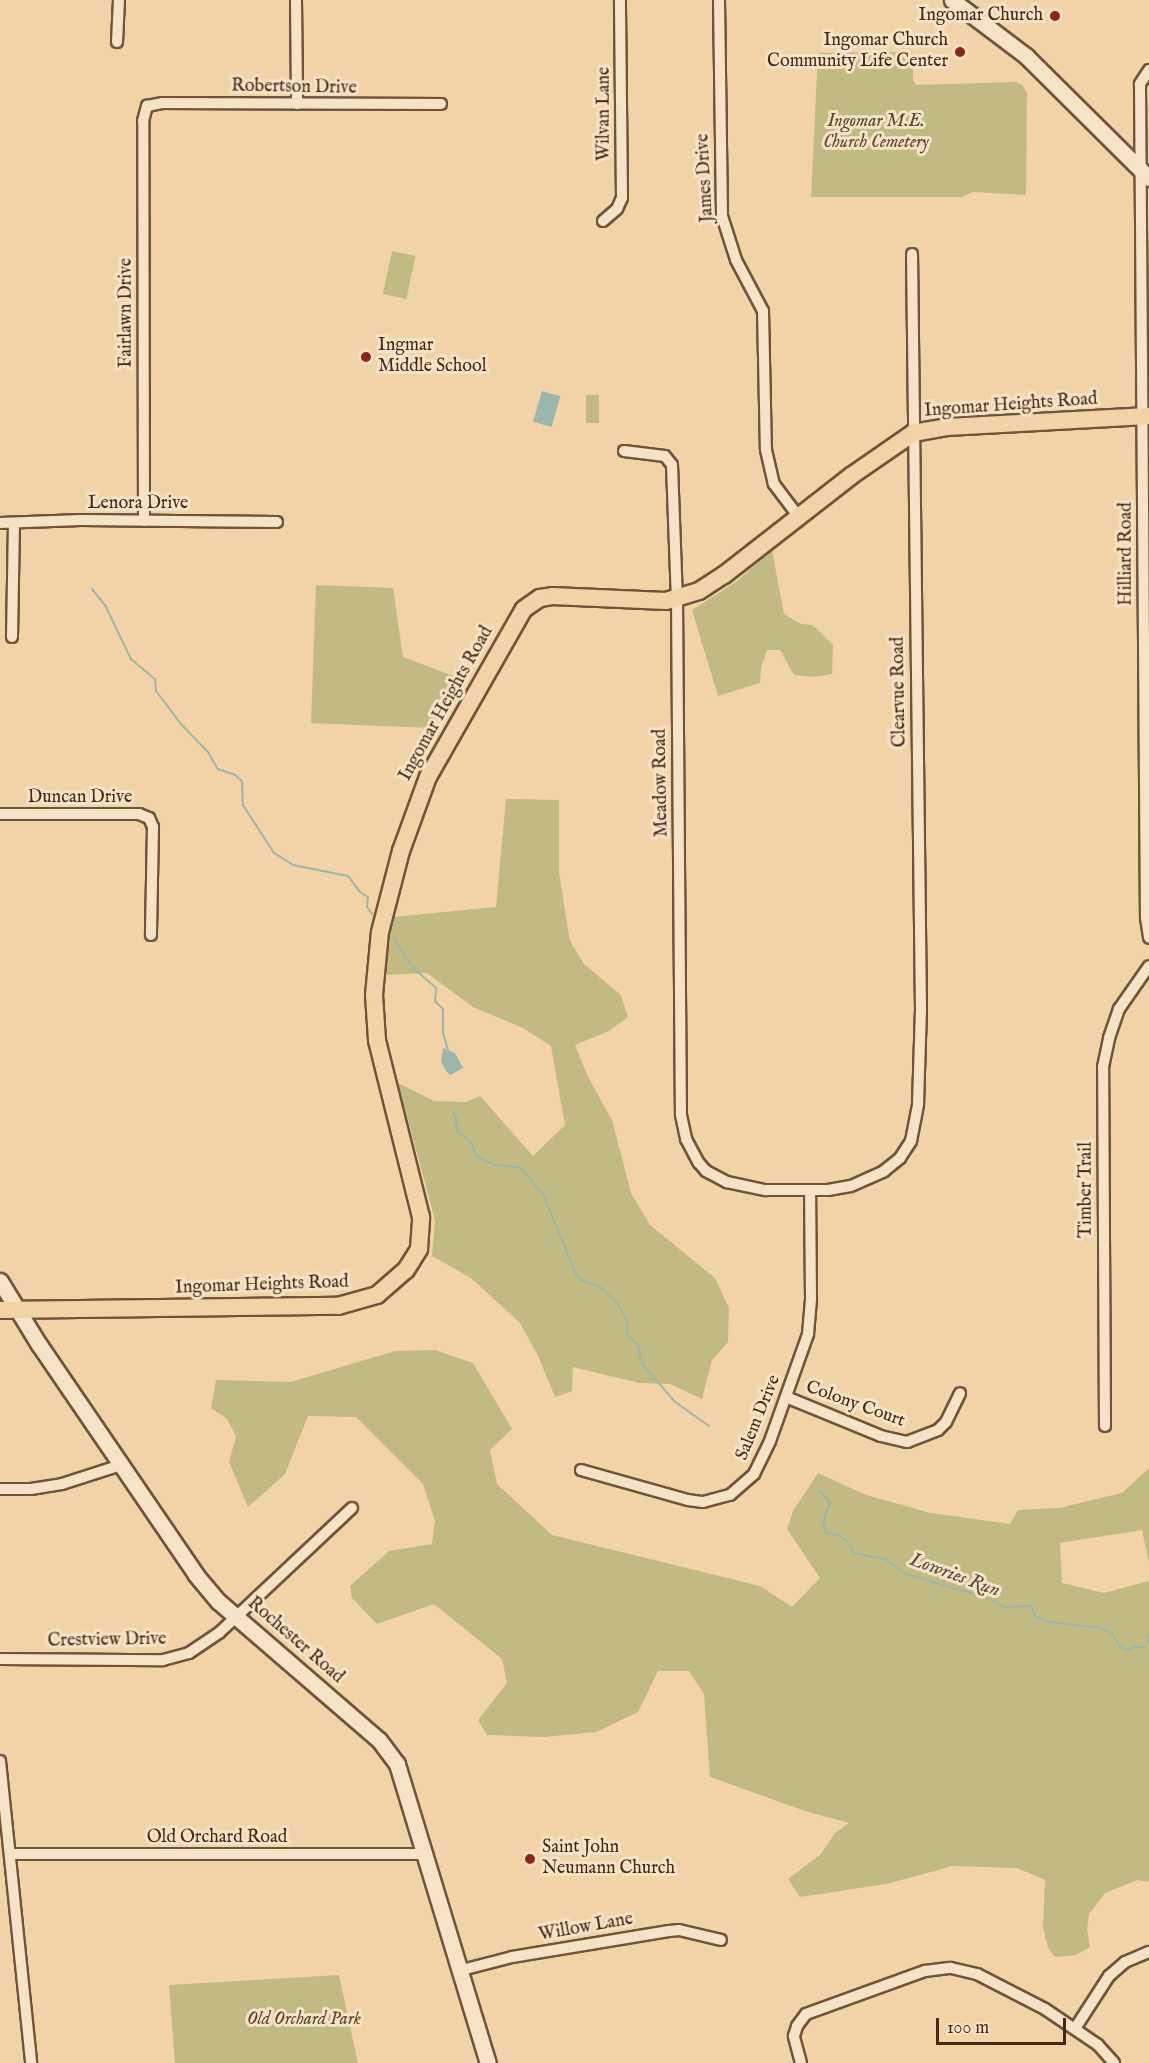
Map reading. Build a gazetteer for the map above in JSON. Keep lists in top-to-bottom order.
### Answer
{
  "streets": {
    "main road": ["Ingomar Heights Road"],
    "street": [
      "Robertson Drive",
      "Wilvan Lane",
      "James Drive",
      "Fairlawn Drive",
      "Lenora Drive",
      "Hilliard Road",
      "Clearvue Road",
      "Meadow Road",
      "Duncan Drive",
      "Timber Trail",
      "Colony Court",
      "Salem Drive",
      "Crestview Drive",
      "Rochester Road",
      "Old Orchard Road",
      "Willow Lane"
    ]
  },
  "crossings": [
    ["Robertson Drive", "Fairlawn Drive"],
    ["James Drive", "Ingomar Heights Road"],
    ["Fairlawn Drive", "Lenora Drive"],
    ["Ingomar Heights Road", "Hilliard Road"],
    ["Ingomar Heights Road", "Clearvue Road"],
    ["Ingomar Heights Road", "Meadow Road"],
    ["Ingomar Heights Road", "Rochester Road"],
    ["Clearvue Road", "Meadow Road"],
    ["Clearvue Road", "Salem Drive"],
    ["Colony Court", "Salem Drive"],
    ["Crestview Drive", "Rochester Road"],
    ["Rochester Road", "Old Orchard Road"],
    ["Rochester Road", "Willow Lane"]
  ],
  "water": ["Lowries Run"],
  "parks": ["Ingomar M.E. Church Cemetery", "Old Orchard Park"],
  "places": [
    "Ingomar Church",
    "Ingomar Church Community Life Center",
    "Ingmar Middle School",
    "Saint John Neumann Church"
  ],
  "scale_bar": "100 m"
}
